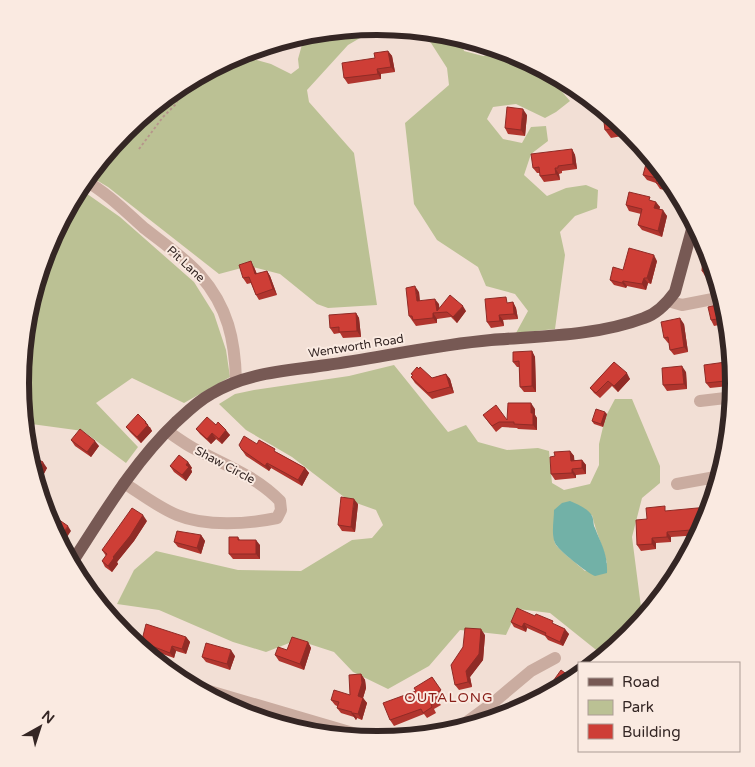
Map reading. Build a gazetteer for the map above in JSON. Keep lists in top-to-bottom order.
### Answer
{
  "streets": {
    "main road": ["Wentworth Road"],
    "street": ["Pit Lane", "Shaw Circle"]
  },
  "crossings": [
    ["Pit Lane", "Wentworth Road"],
    ["Wentworth Road", "Shaw Circle"]
  ],
  "districts": ["OUTALONG"],
  "legend": ["Road", "Park", "Building"],
  "north": "top right"
}
